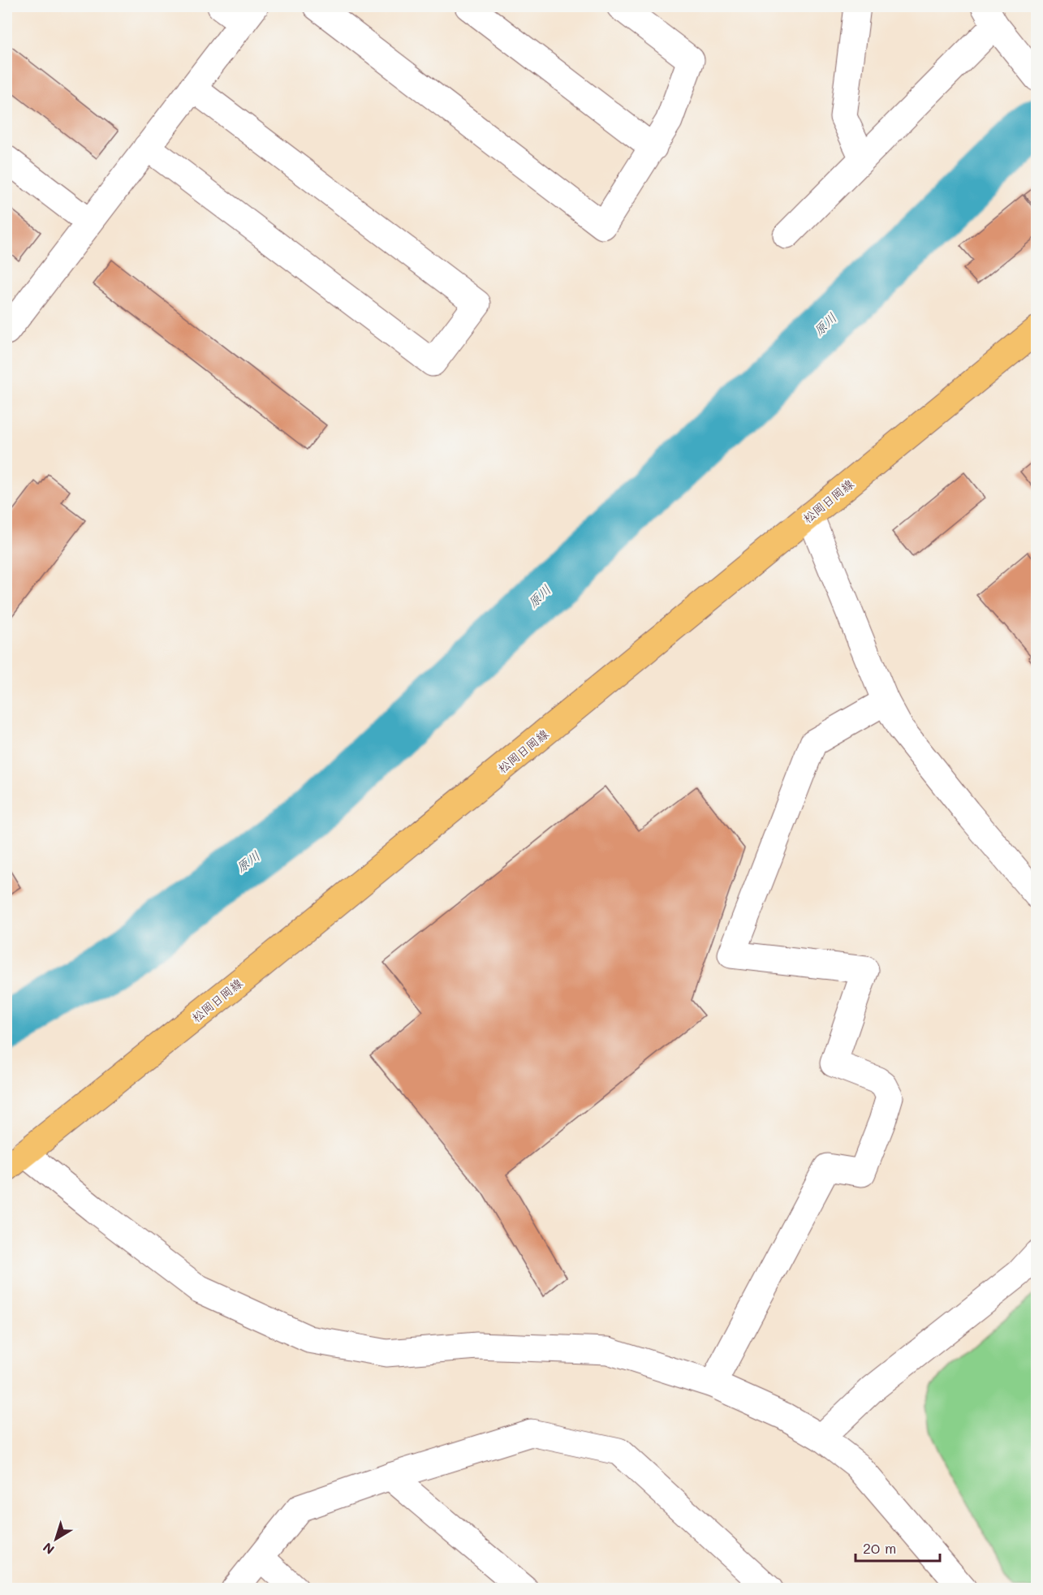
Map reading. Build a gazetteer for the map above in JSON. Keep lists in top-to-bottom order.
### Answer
{
  "streets": {
    "main road": ["松岡日岡線"]
  },
  "water": ["原川"],
  "scale_bar": "20 m",
  "north": "bottom left"
}
